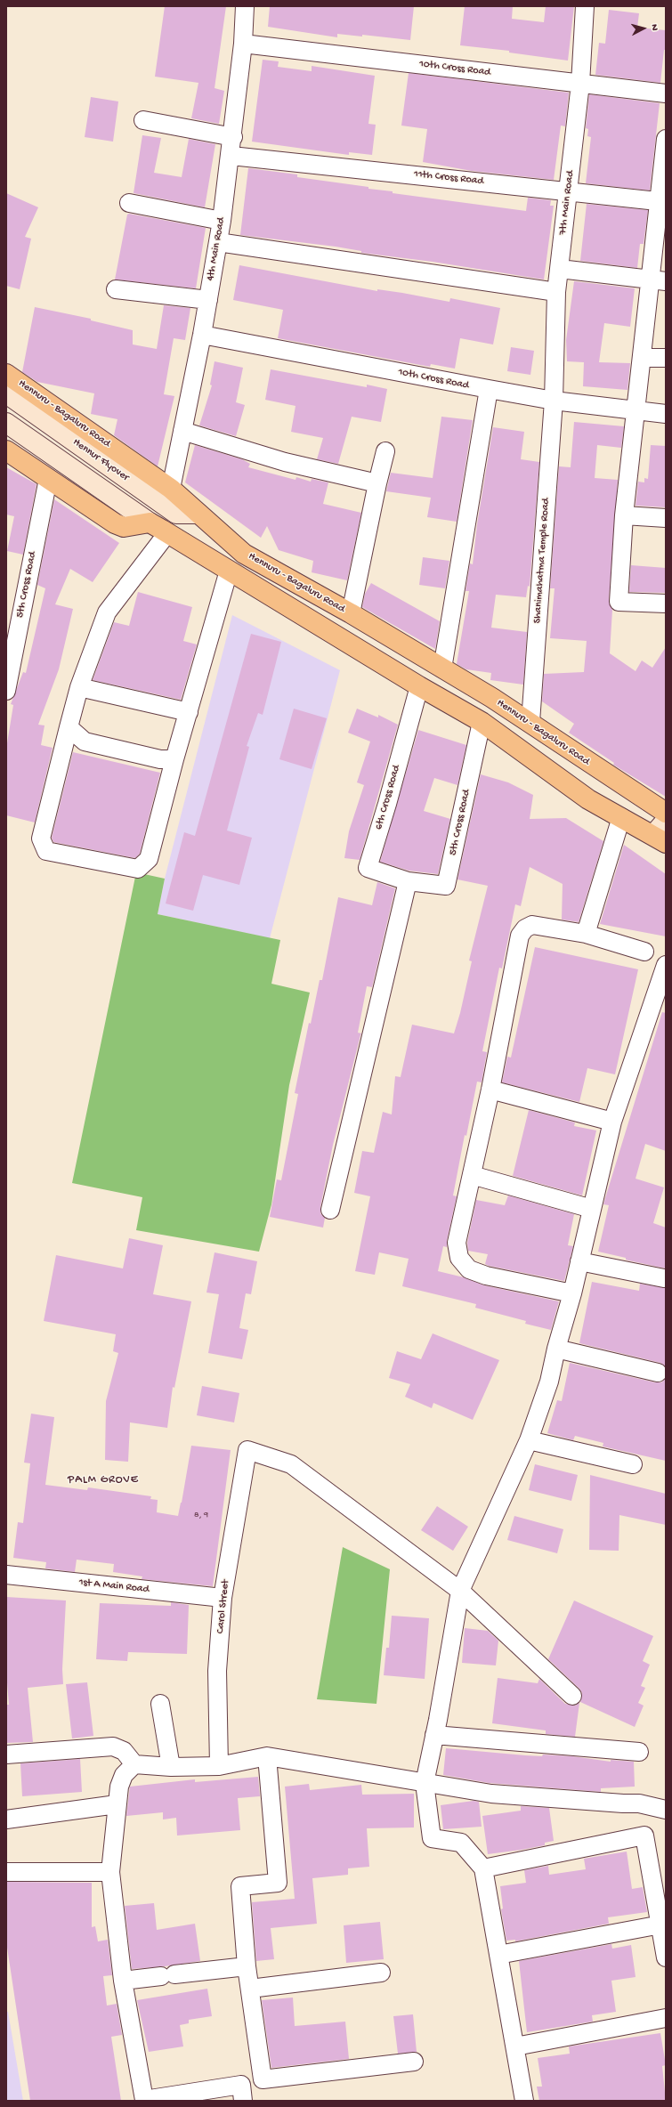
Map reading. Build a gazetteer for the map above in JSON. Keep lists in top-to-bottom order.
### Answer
{
  "streets": {
    "main road": ["Hennuru - Bagaluru Road", "Hennur Flyover"],
    "street": [
      "10th Cross Road",
      "11th Cross Road",
      "7th Main Road",
      "4th Main Road",
      "Shanimahatma Temple Road",
      "5th Cross Road",
      "6th Cross Road",
      "1st A Main Road",
      "Carol Street"
    ]
  },
  "crossings": [
    ["10th Cross Road", "7th Main Road"],
    ["10th Cross Road", "4th Main Road"],
    ["10th Cross Road", "Shanimahatma Temple Road"],
    ["11th Cross Road", "7th Main Road"],
    ["11th Cross Road", "4th Main Road"],
    ["7th Main Road", "Shanimahatma Temple Road"],
    ["4th Main Road", "Hennuru - Bagaluru Road"],
    ["Hennuru - Bagaluru Road", "Hennur Flyover"],
    ["Hennuru - Bagaluru Road", "Shanimahatma Temple Road"],
    ["5th Cross Road", "6th Cross Road"],
    ["1st A Main Road", "Carol Street"]
  ],
  "districts": ["PALM GROVE"],
  "house_numbers": ["8, 9"],
  "north": "right"
}
